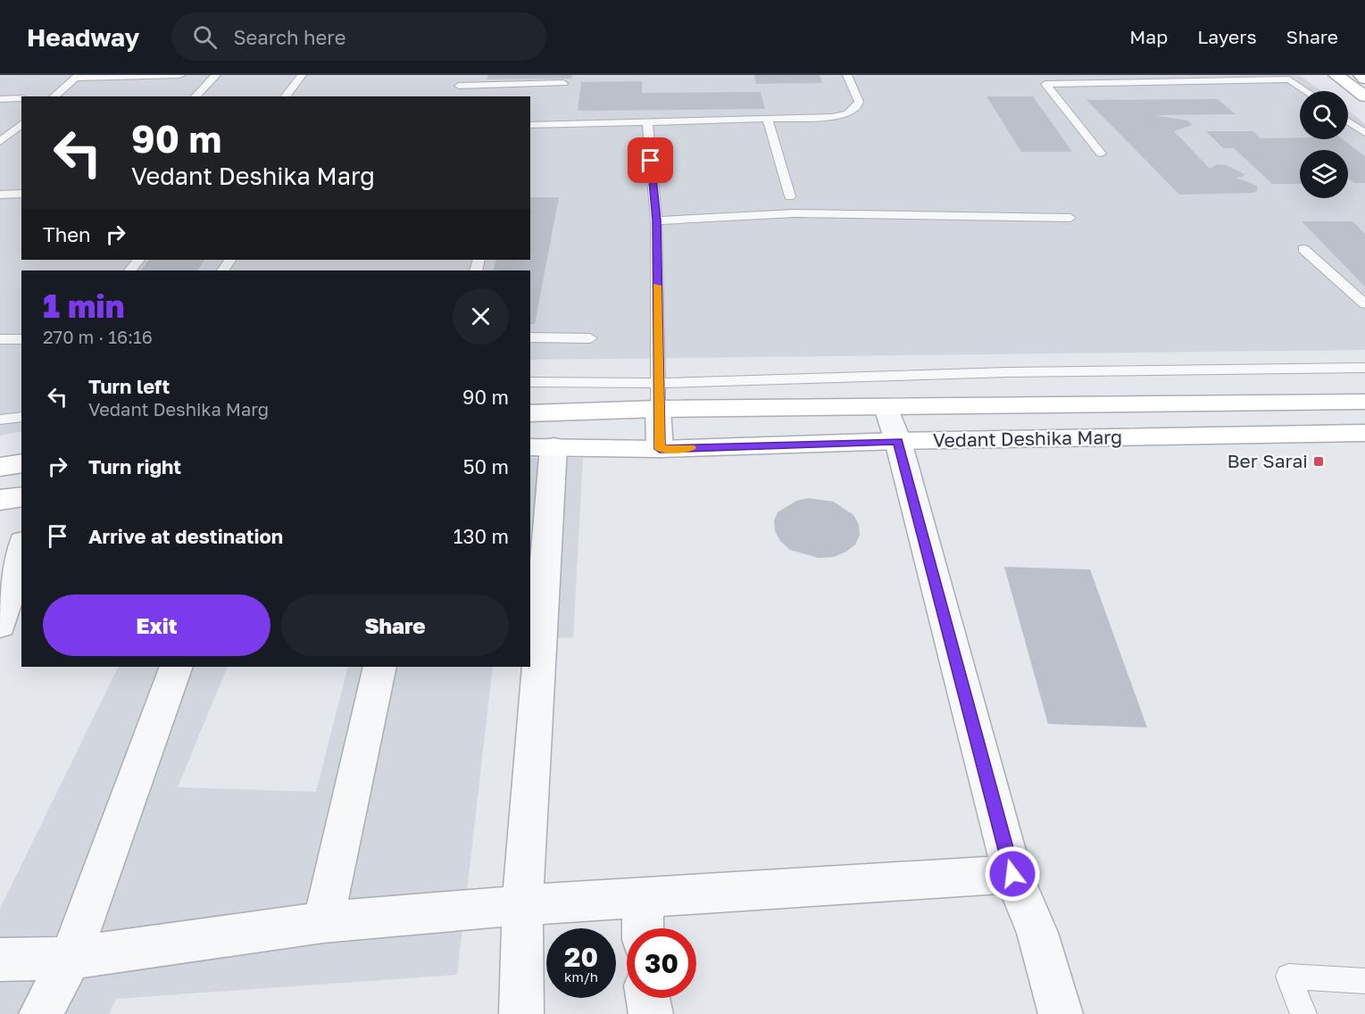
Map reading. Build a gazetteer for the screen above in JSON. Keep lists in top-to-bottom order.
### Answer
{
  "streets": {
    "main road": ["Vedant Deshika Marg"]
  },
  "places": {
    "transit": ["Ber Sarai"]
  },
  "page": {
    "header": "Headway",
    "search": "Search here",
    "nav": ["Map", "Layers", "Share"],
    "turn": ["90 m", "Vedant Deshika Marg"],
    "then": "Then",
    "heading": ["1 min", "270 m · 16:16"],
    "list": [
      {
        "name": "Turn left",
        "note": "Vedant Deshika Marg",
        "value": "90 m"
      },
      {
        "name": "Turn right",
        "value": "50 m"
      },
      {
        "name": "Arrive at destination",
        "value": "130 m"
      }
    ],
    "buttons": ["Exit", "Share"],
    "speed": "20 km/h",
    "limit": "30"
  }
}
